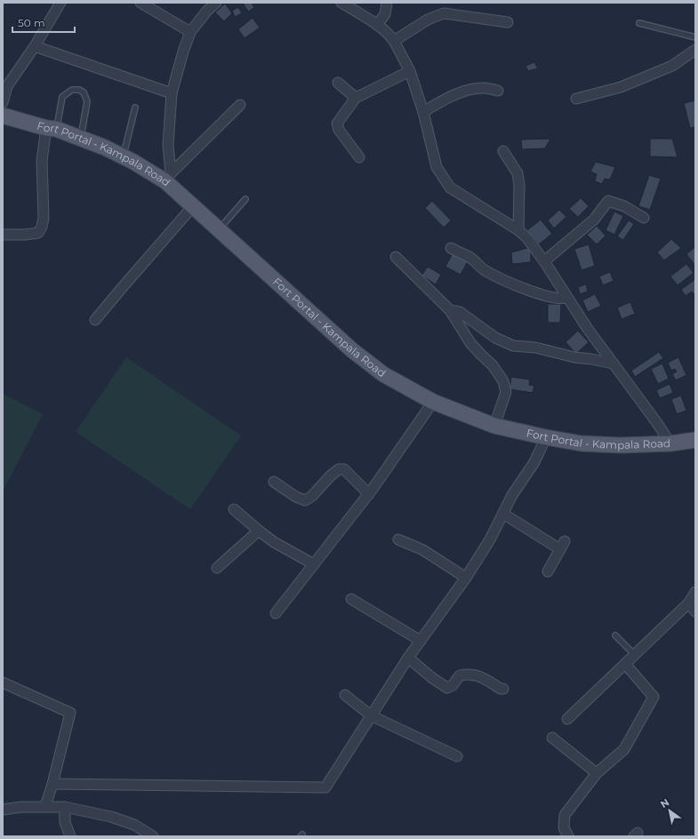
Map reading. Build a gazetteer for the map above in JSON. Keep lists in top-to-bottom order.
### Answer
{
  "streets": {
    "main road": ["Fort Portal - Kampala Road"]
  },
  "scale_bar": "50 m",
  "north": "top left"
}
